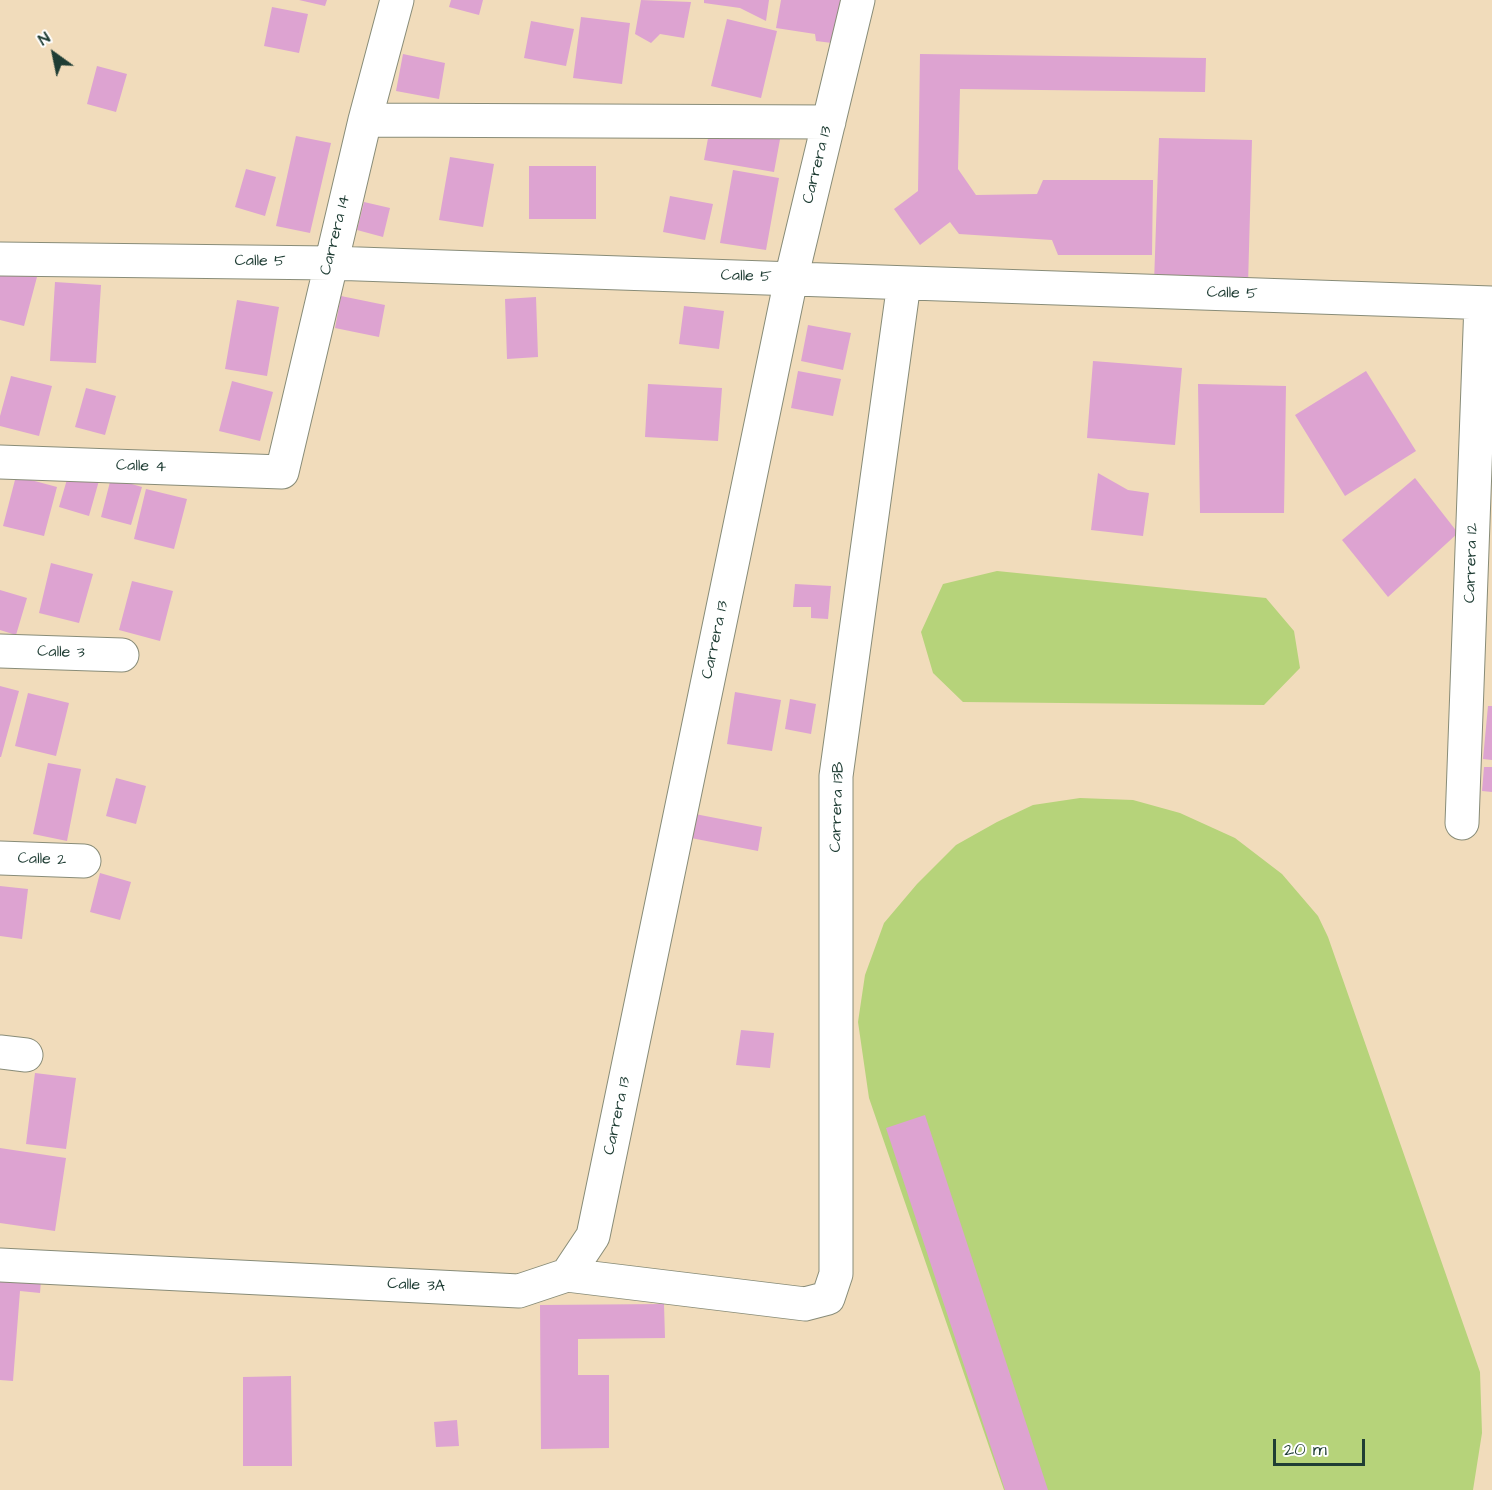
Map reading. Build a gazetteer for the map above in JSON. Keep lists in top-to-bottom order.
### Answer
{
  "streets": {
    "street": [
      "Carrera 13",
      "Carrera 14",
      "Calle 5",
      "Calle 4",
      "Carrera 12",
      "Calle 3",
      "Carrera 13B",
      "Calle 2",
      "Calle 3A"
    ]
  },
  "crossings": [
    ["Carrera 13", "Calle 5"],
    ["Carrera 13", "Calle 3A"],
    ["Carrera 14", "Calle 5"],
    ["Carrera 14", "Calle 4"],
    ["Calle 5", "Carrera 12"],
    ["Calle 5", "Carrera 13B"],
    ["Carrera 13B", "Calle 3A"]
  ],
  "scale_bar": "20 m",
  "north": "top left"
}
